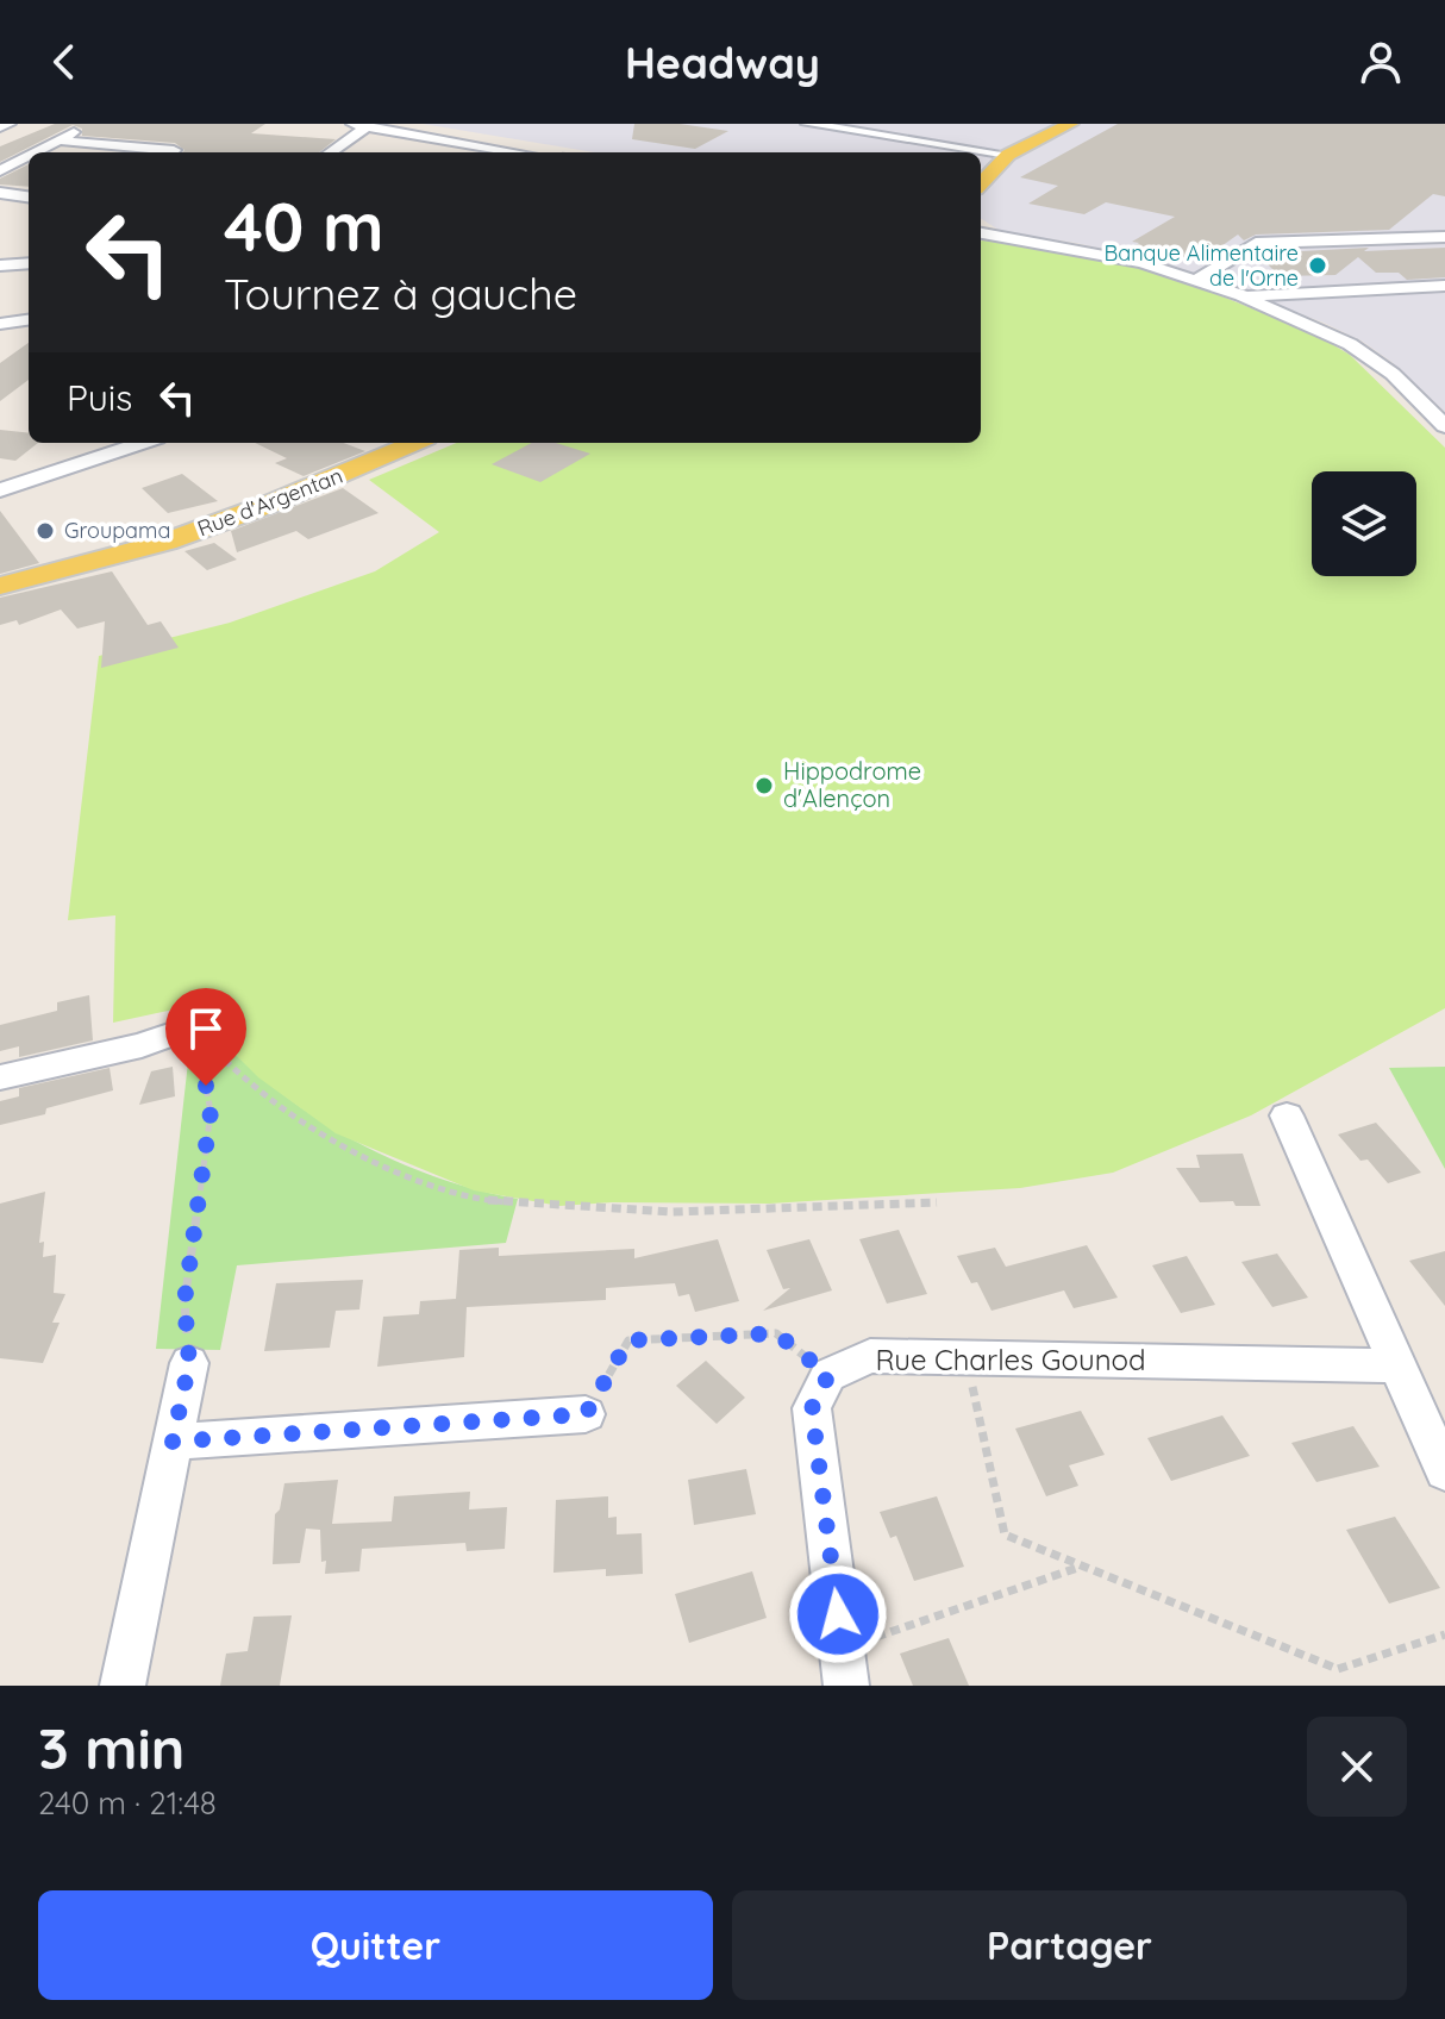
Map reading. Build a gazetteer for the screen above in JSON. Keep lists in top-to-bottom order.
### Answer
{
  "streets": {
    "main road": ["Rue d'Argentan"],
    "street": ["Rue Charles Gounod"]
  },
  "places": ["Banque Alimentaire de l'Orne", "Groupama", "Hippodrome d'Alençon"],
  "page": {
    "header": "Headway",
    "turn": ["40 m", "Tournez à gauche"],
    "then": "Puis",
    "heading": ["3 min", "240 m · 21:48"],
    "buttons": ["Quitter", "Partager"]
  }
}
